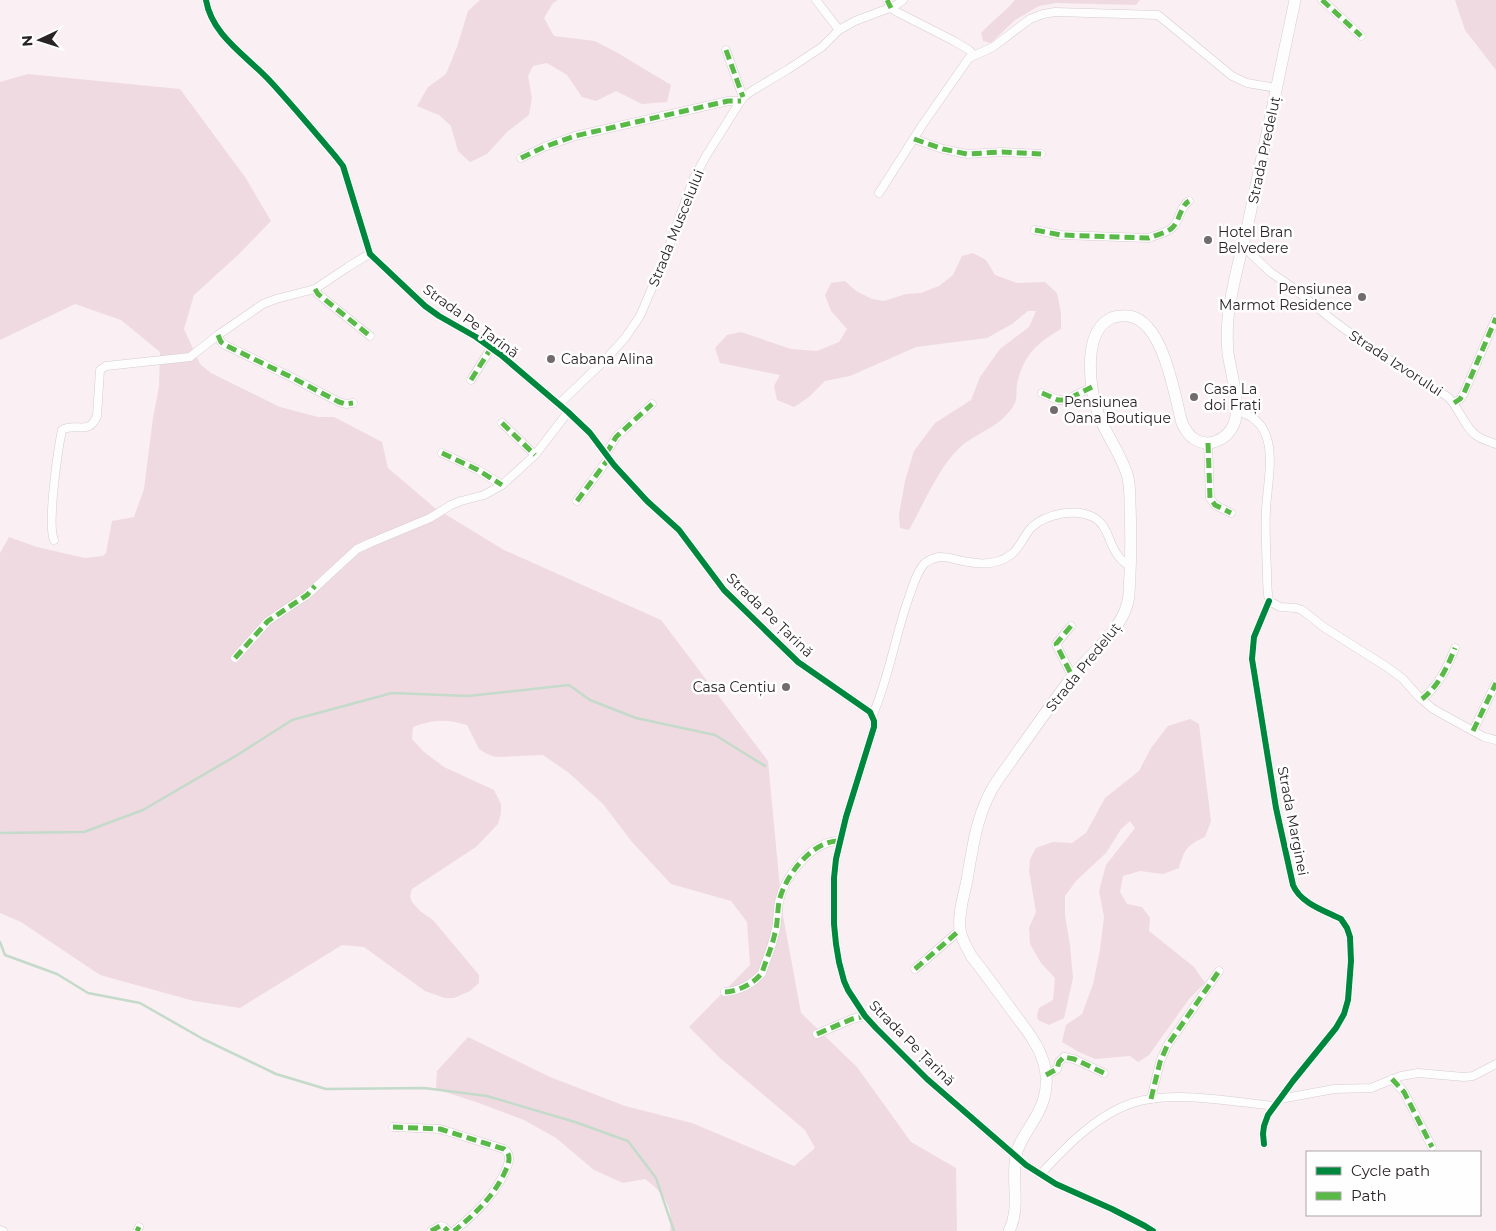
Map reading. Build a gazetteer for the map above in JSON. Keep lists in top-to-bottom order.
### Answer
{
  "streets": {
    "main road": ["Strada Predeluț"],
    "street": [
      "Strada Muscelului",
      "Strada Pe Țarină",
      "Strada Izvorului",
      "Strada Marginei"
    ]
  },
  "crossings": [
    ["Strada Predeluț", "Strada Pe Țarină"],
    ["Strada Predeluț", "Strada Izvorului"],
    ["Strada Muscelului", "Strada Pe Țarină"]
  ],
  "places": [
    "Hotel Bran Belvedere",
    "Pensiunea Marmot Residence",
    "Cabana Alina",
    "Casa La doi Frați",
    "Pensiunea Oana Boutique",
    "Casa Cențiu"
  ],
  "legend": ["Cycle path", "Path"],
  "north": "left"
}
